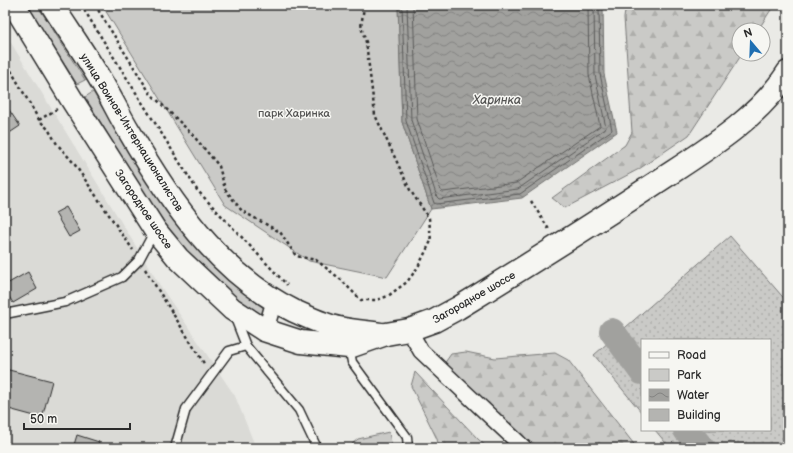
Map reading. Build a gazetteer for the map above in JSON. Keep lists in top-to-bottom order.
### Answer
{
  "streets": {
    "main road": ["улица Воинов-Интернационалистов", "Загородное шоссе"]
  },
  "crossings": [
    ["улица Воинов-Интернационалистов", "Загородное шоссе"]
  ],
  "water": ["Харинка"],
  "parks": ["парк Харинка"],
  "legend": [
    "Road",
    "Park",
    "Water",
    "Building"
  ],
  "scale_bar": "50 m",
  "north": "top"
}
